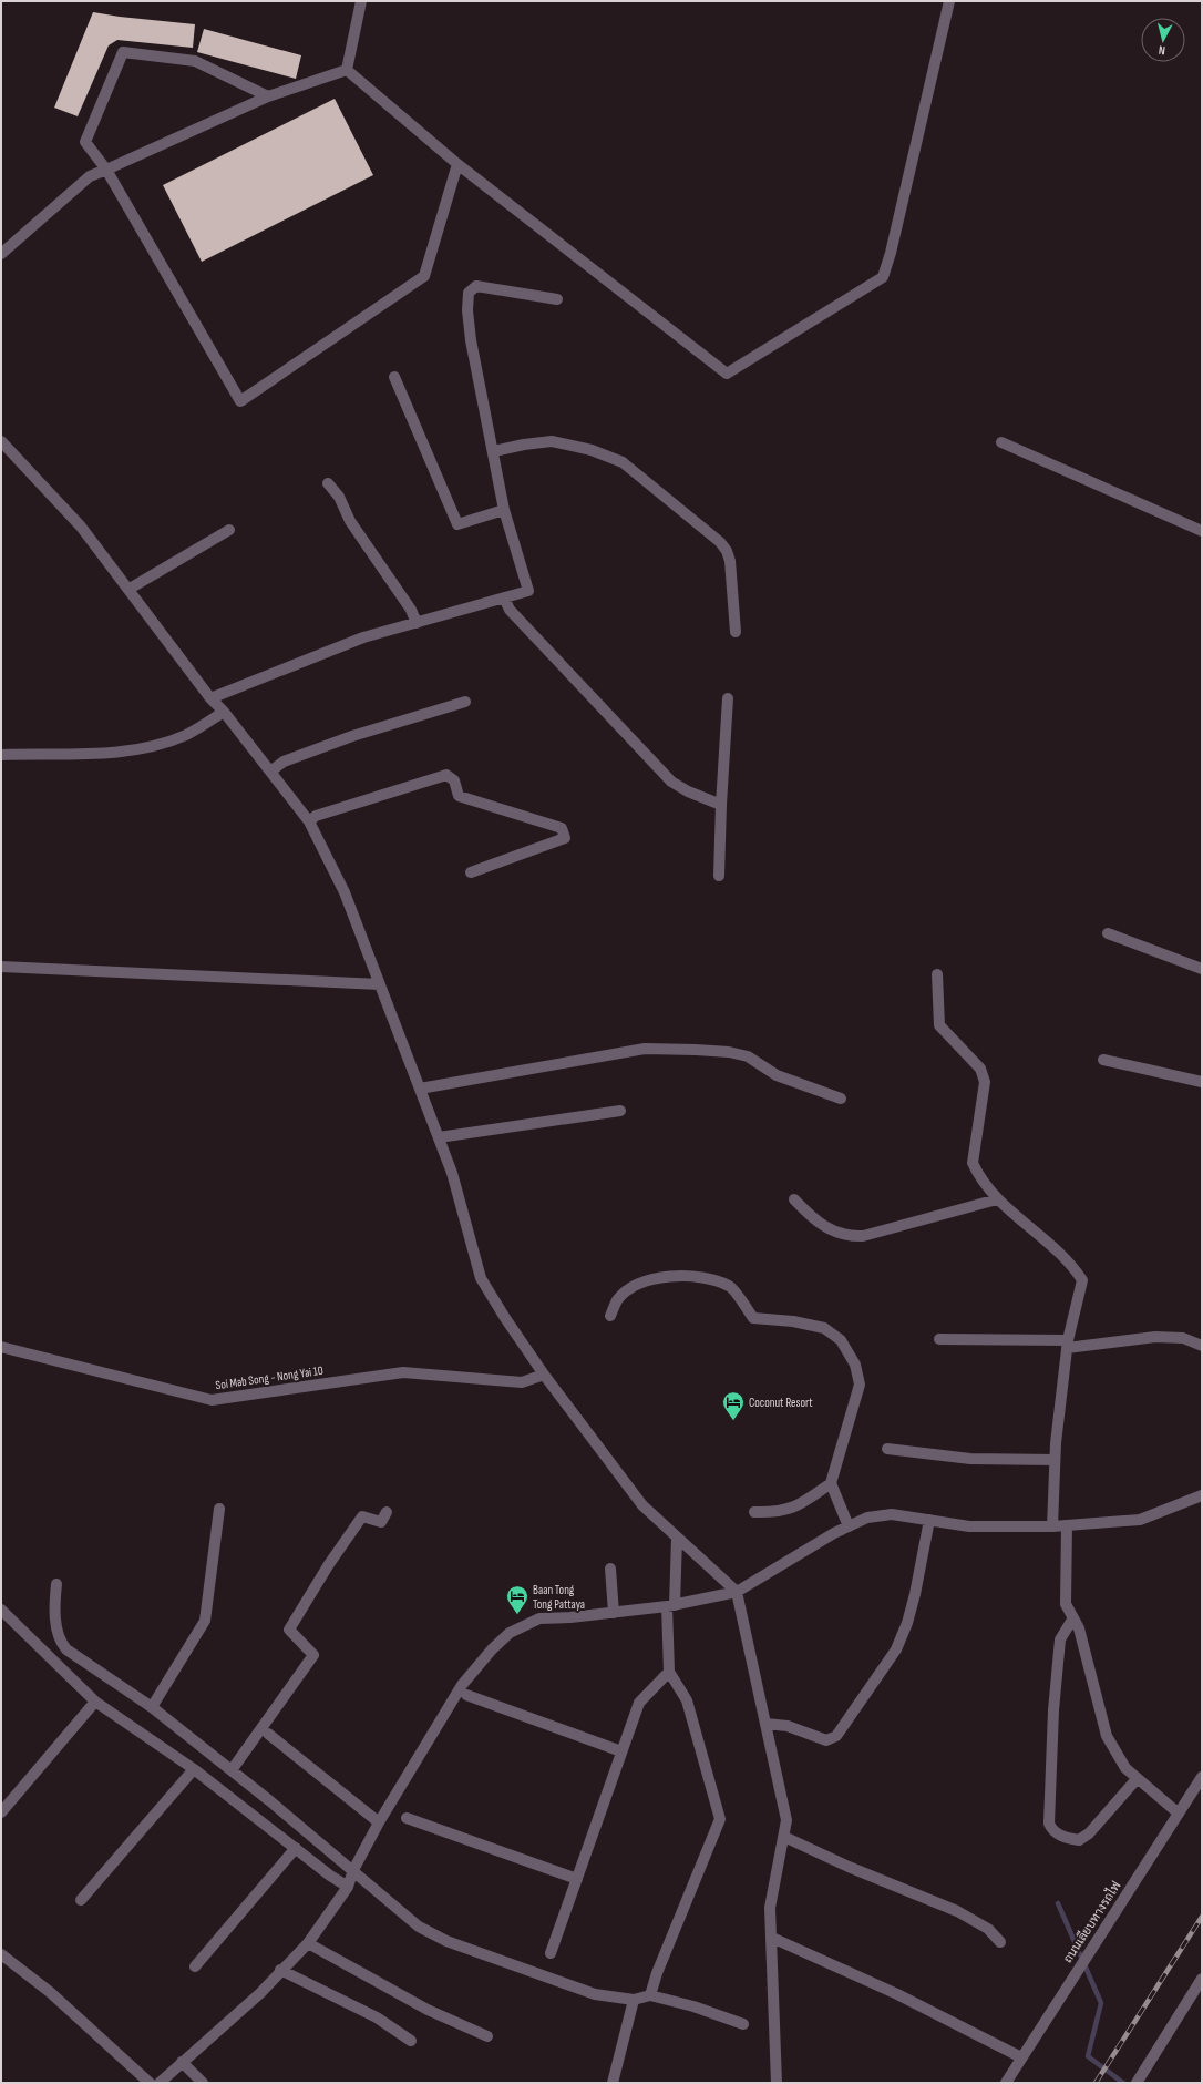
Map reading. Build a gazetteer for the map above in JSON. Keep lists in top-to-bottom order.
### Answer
{
  "streets": {
    "street": ["Soi Mab Song - Nong Yai 10", "ถนนเลียบทางรถไฟ"]
  },
  "places": {
    "hotel": ["Coconut Resort", "Baan Tong Tong Pattaya"]
  },
  "north": "bottom"
}
